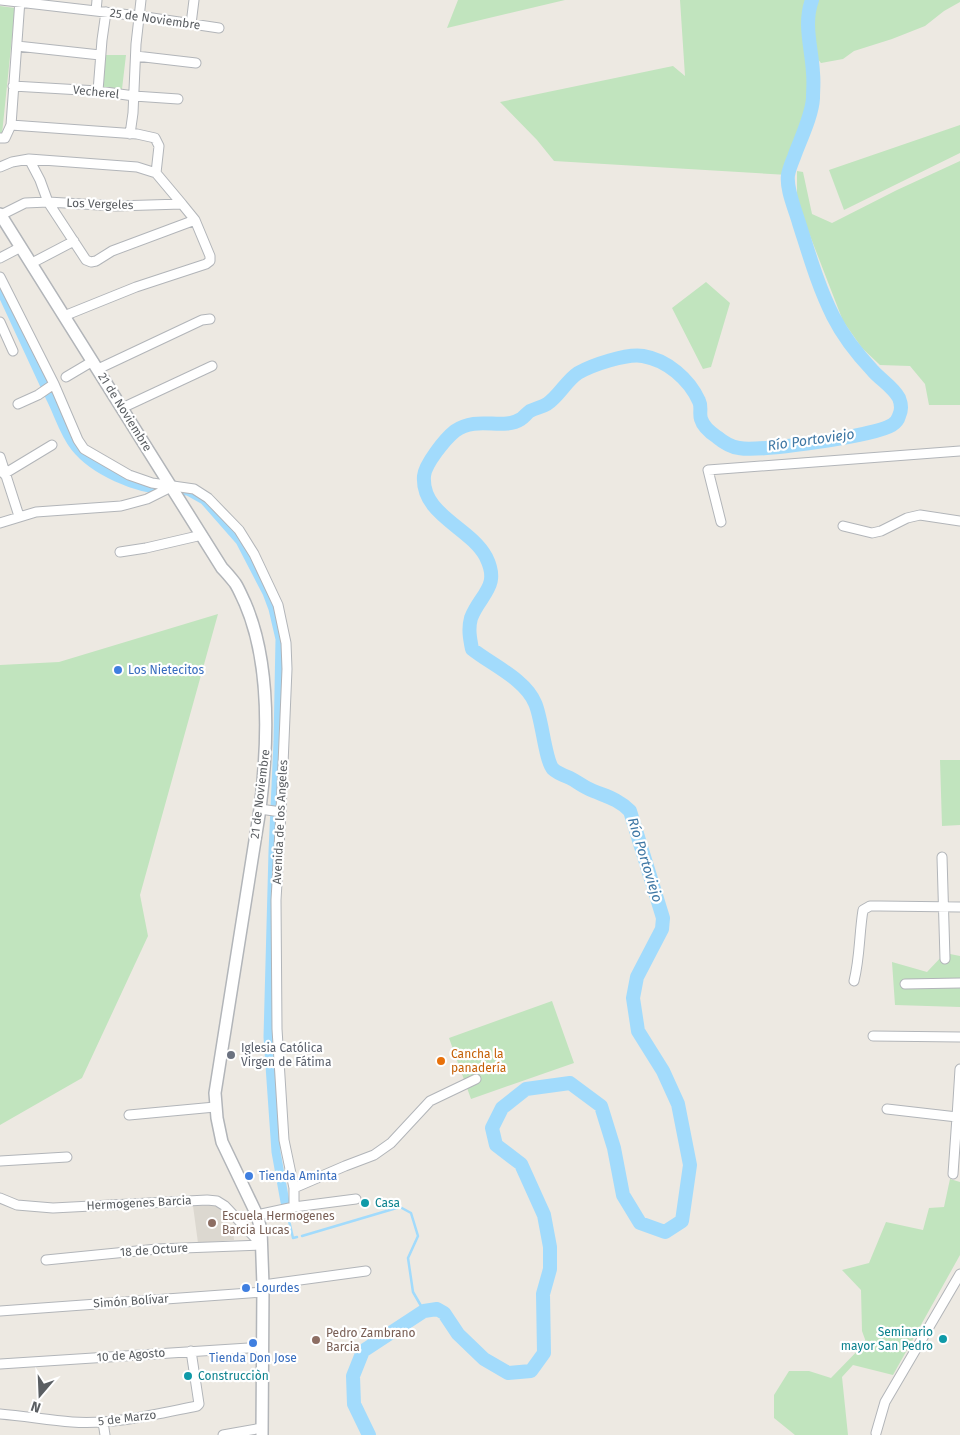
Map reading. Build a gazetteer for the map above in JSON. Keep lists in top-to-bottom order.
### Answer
{
  "streets": {
    "street": [
      "25 de Noviembre",
      "Vecherel",
      "Los Vergeles",
      "21 de Noviembre",
      "Avenida de los Angeles",
      "Hermogenes Barcia",
      "18 de Octure",
      "Simón Bolívar",
      "10 de Agosto",
      "5 de Marzo"
    ]
  },
  "crossings": [
    ["Los Vergeles", "21 de Noviembre"],
    ["21 de Noviembre", "Avenida de los Angeles"],
    ["21 de Noviembre", "Hermogenes Barcia"],
    ["21 de Noviembre", "18 de Octure"],
    ["21 de Noviembre", "Simón Bolívar"],
    ["21 de Noviembre", "10 de Agosto"],
    ["Hermogenes Barcia", "18 de Octure"],
    ["10 de Agosto", "5 de Marzo"]
  ],
  "water": ["Río Portoviejo"],
  "places": [
    "Los Nietecitos",
    "Iglesia Católica Virgen de Fátima",
    "Cancha la panadería",
    "Tienda Aminta",
    "Casa",
    "Escuela Hermogenes Barcia Lucas",
    "Lourdes",
    "Seminario mayor San Pedro",
    "Pedro Zambrano Barcia",
    "Tienda Don Jose",
    "Construcciòn"
  ],
  "north": "bottom"
}
